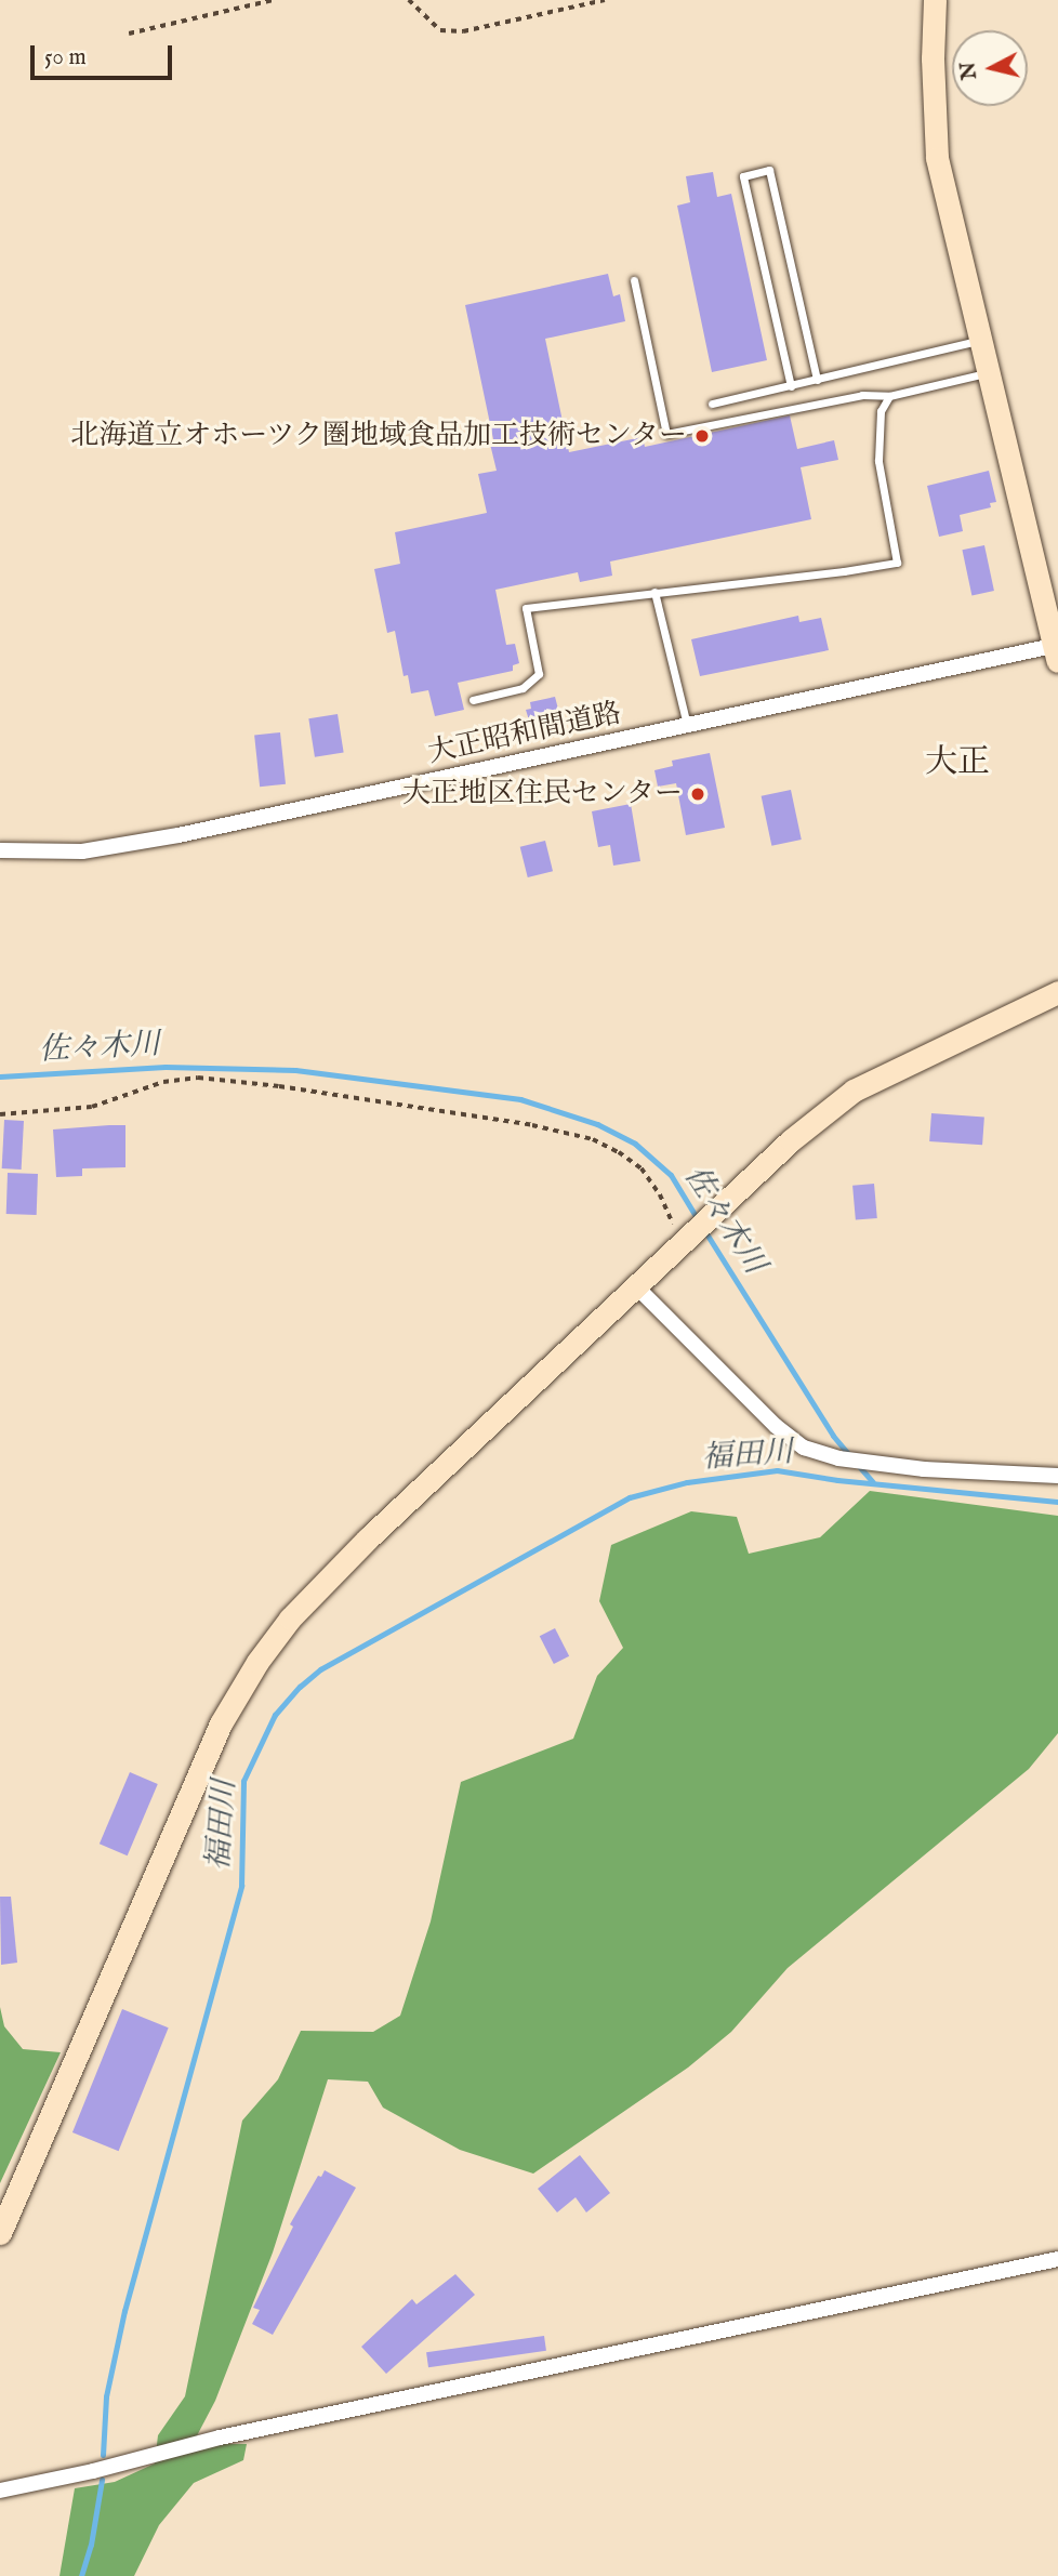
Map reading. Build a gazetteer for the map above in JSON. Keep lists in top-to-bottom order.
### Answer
{
  "streets": {
    "street": ["大正昭和間道路"]
  },
  "districts": ["大正"],
  "water": ["佐々木川", "福田川"],
  "places": ["北海道立オホーツク圏地域食品加工技術センター", "大正地区住民センター"],
  "scale_bar": "50 m",
  "north": "left"
}
